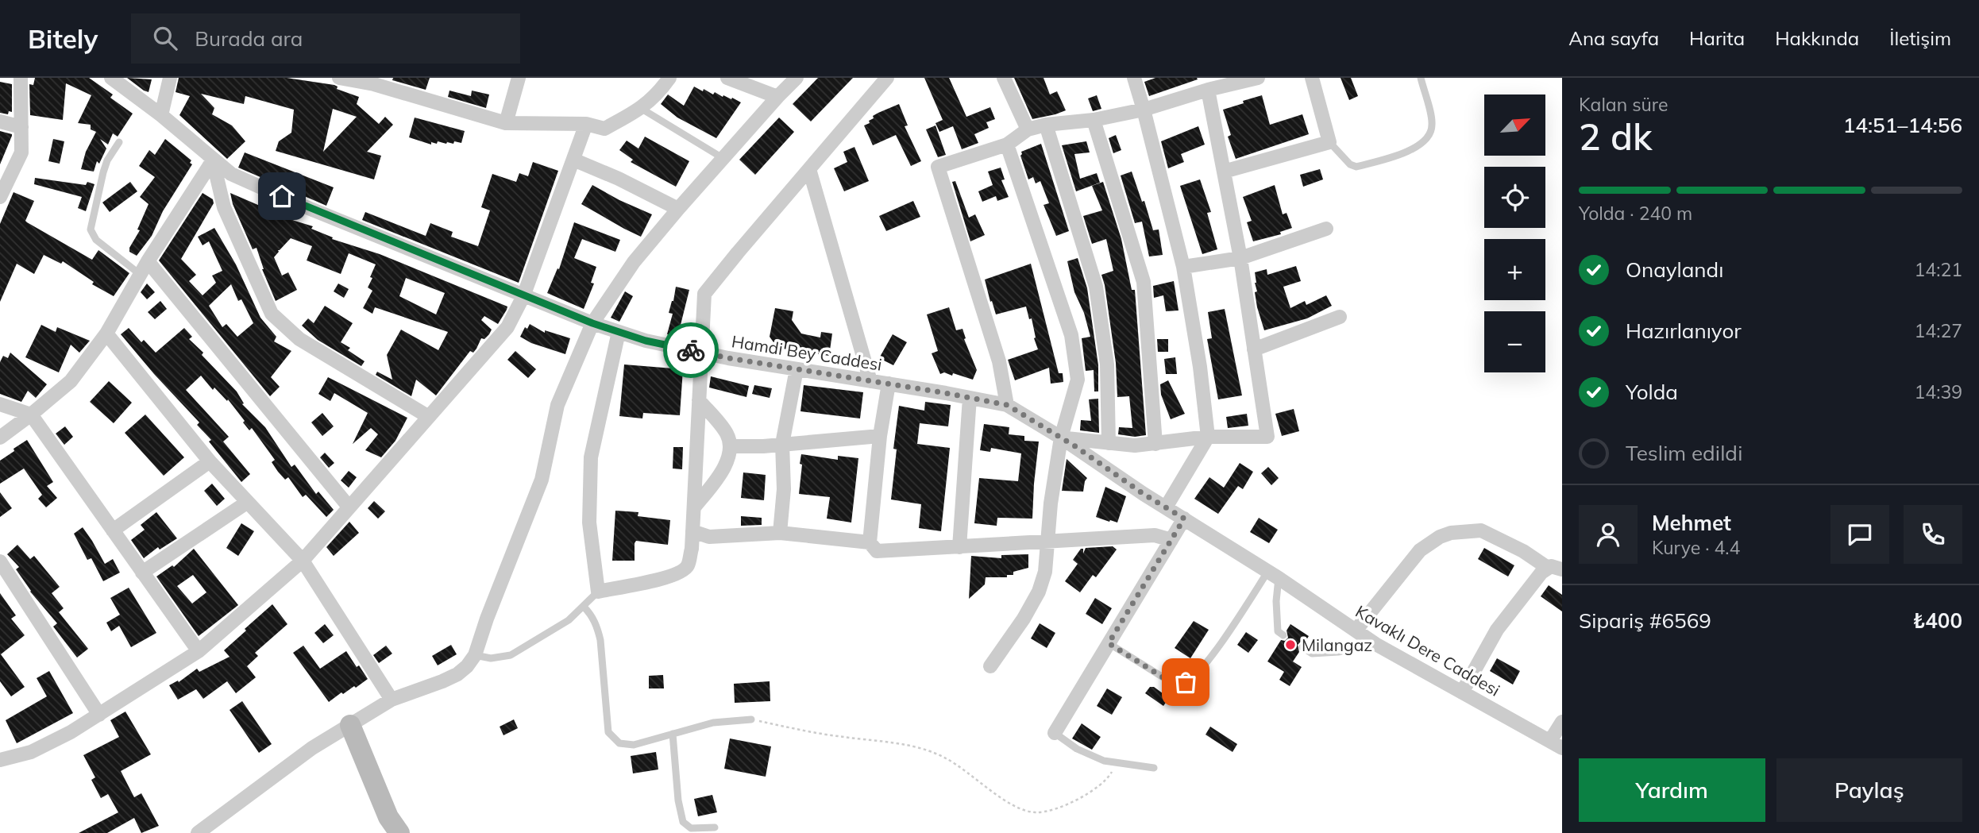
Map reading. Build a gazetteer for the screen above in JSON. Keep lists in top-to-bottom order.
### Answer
{
  "streets": {
    "street": ["Hamdi Bey Caddesi", "Kavaklı Dere Caddesi"]
  },
  "crossings": [
    ["Hamdi Bey Caddesi", "Kavaklı Dere Caddesi"]
  ],
  "places": ["Milangaz"],
  "north": "top right",
  "page": {
    "header": "Bitely",
    "search": "Burada ara",
    "nav": [
      "Ana sayfa",
      "Harita",
      "Hakkında",
      "İletişim"
    ],
    "heading": ["2 dk", "Kalan süre", "14:51–14:56"],
    "panel": [
      "Mehmet",
      "Kurye · 4.4",
      "Sipariş #6569",
      "₺400"
    ],
    "map_buttons": ["+", "−"],
    "bar": "Yolda · 240 m",
    "list": [
      ["Onaylandı", "14:21"],
      ["Hazırlanıyor", "14:27"],
      ["Yolda", "14:39"],
      "Teslim edildi"
    ],
    "buttons": ["Yardım", "Paylaş"]
  }
}
